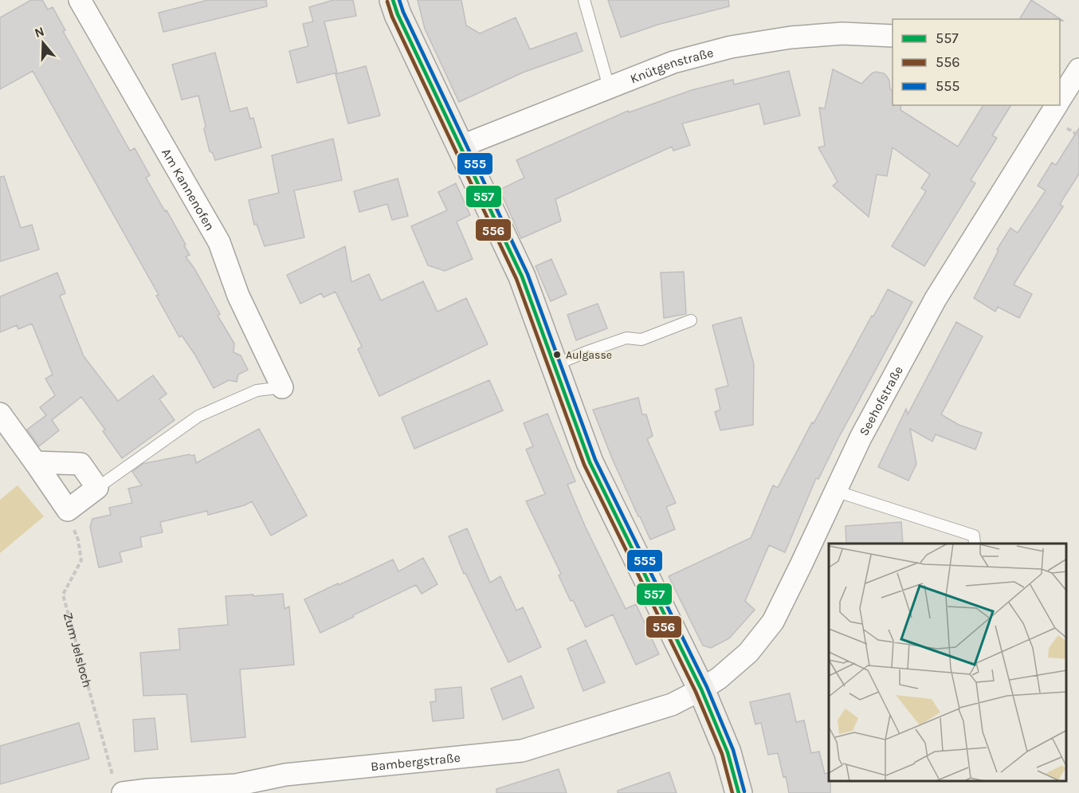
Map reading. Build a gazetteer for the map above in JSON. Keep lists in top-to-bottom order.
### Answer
{
  "streets": {
    "street": [
      "Knütgenstraße",
      "Am Kannenofen",
      "Seehofstraße",
      "Bambergstraße"
    ],
    "path": ["Zum Jelsloch"]
  },
  "crossings": [
    ["Seehofstraße", "Bambergstraße"],
    ["Zum Jelsloch", "Bambergstraße"]
  ],
  "places": ["Aulgasse"],
  "lines": ["transit line 557", "transit line 555", "transit line 556"],
  "legend": ["557", "556", "555"],
  "north": "top"
}
